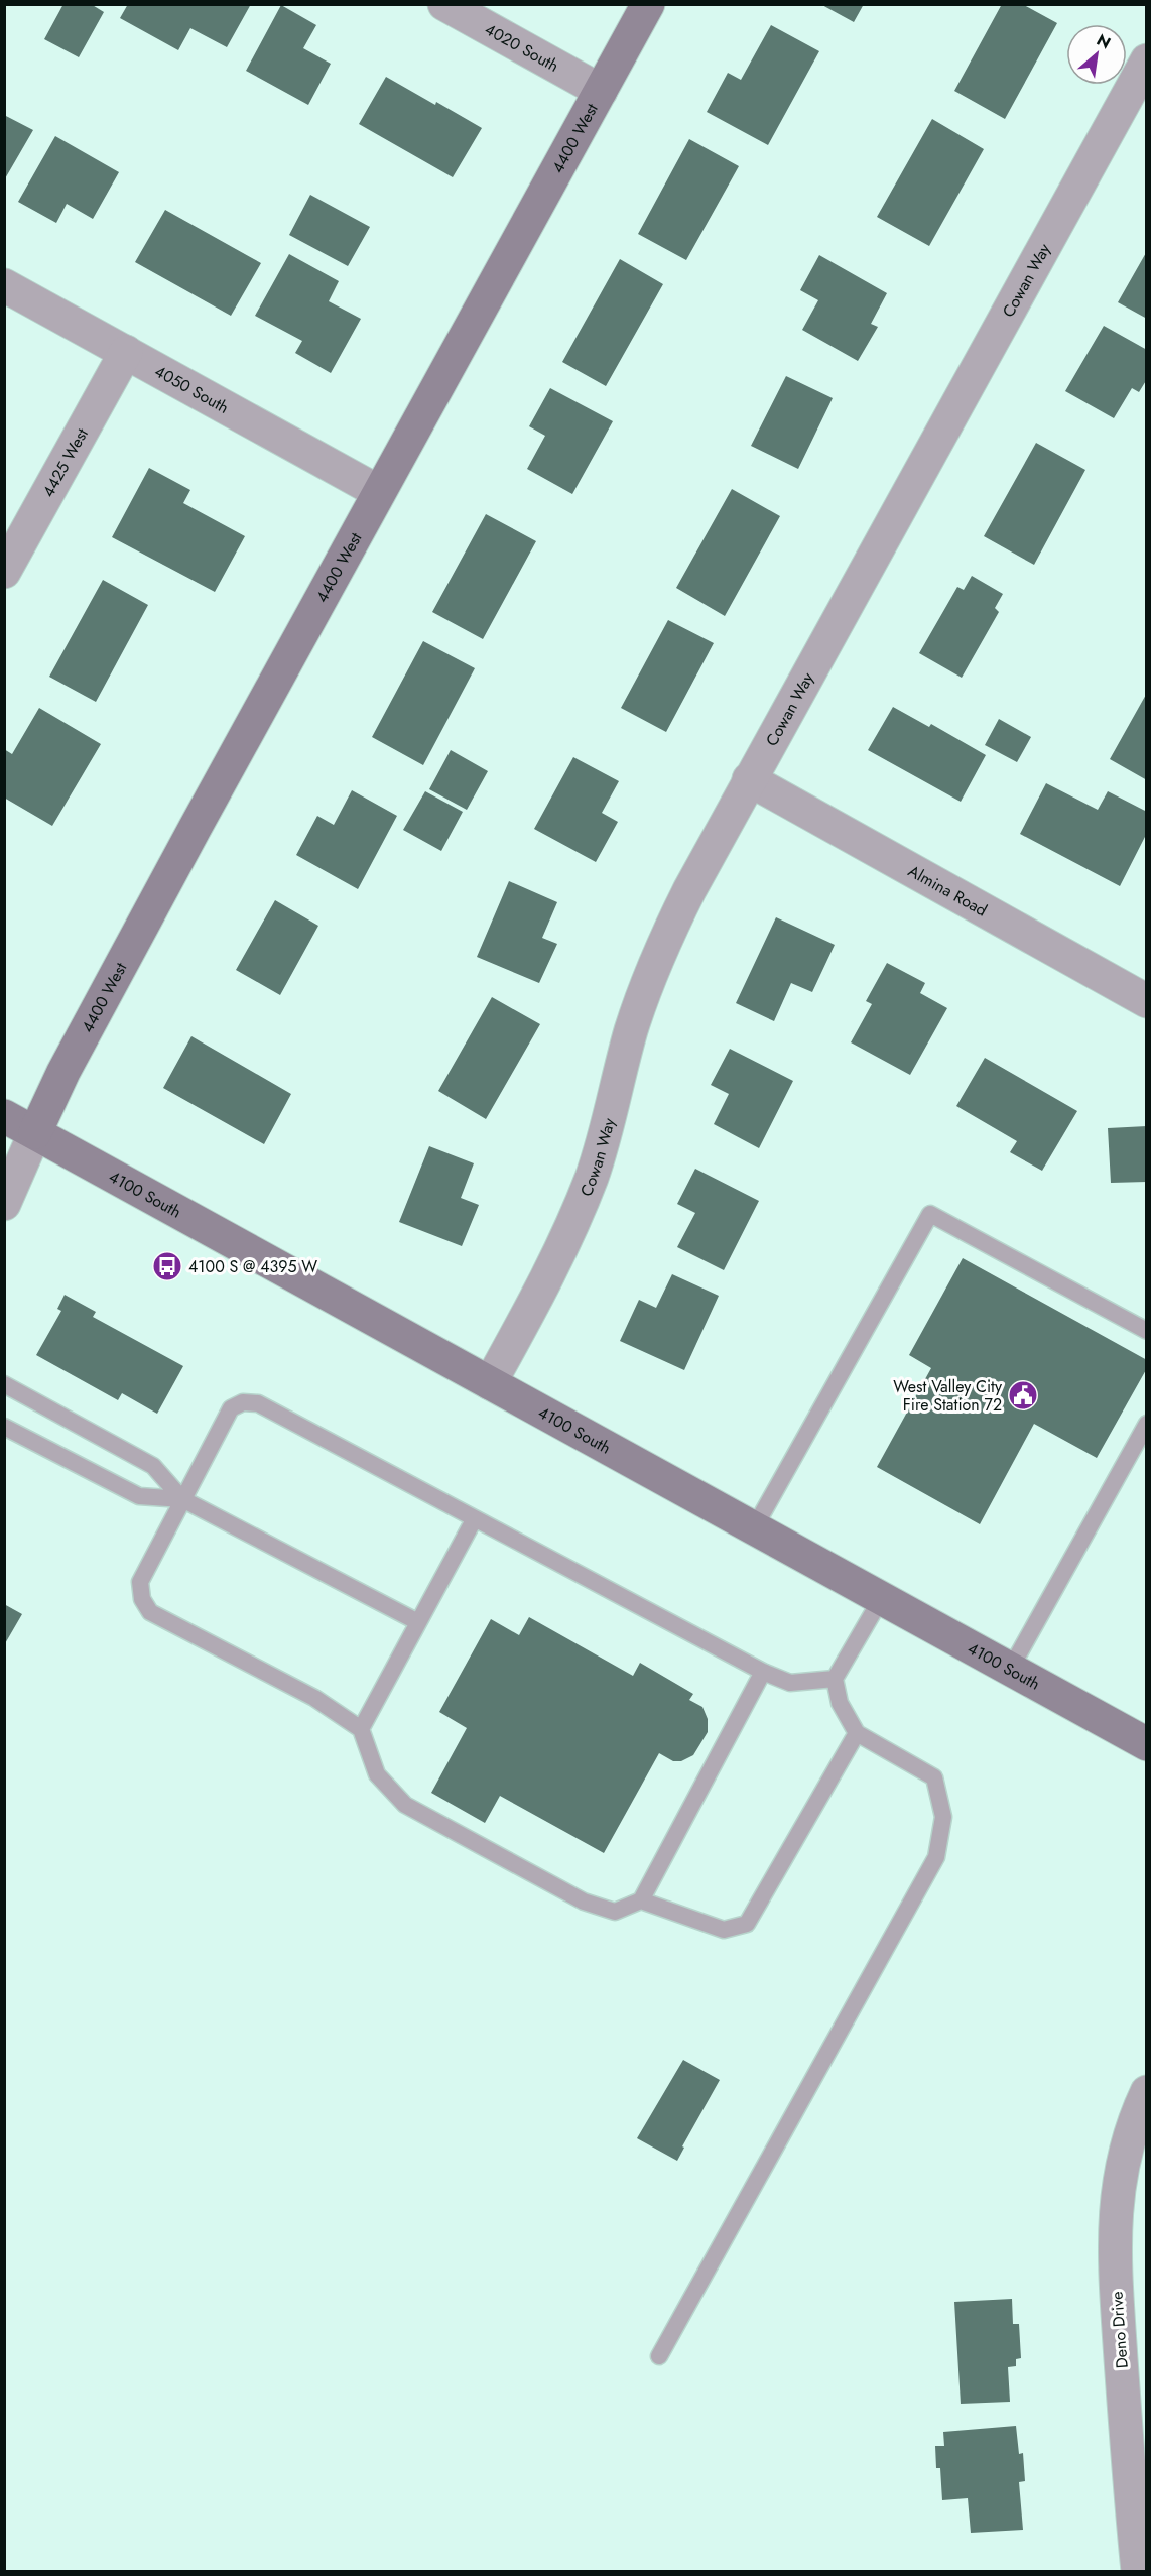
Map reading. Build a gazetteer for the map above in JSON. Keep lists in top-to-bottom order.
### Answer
{
  "streets": {
    "main road": ["4400 West", "4100 South"],
    "street": [
      "4020 South",
      "Cowan Way",
      "4050 South",
      "4425 West",
      "Almina Road",
      "Deno Drive"
    ]
  },
  "crossings": [
    ["4020 South", "4400 West"],
    ["4400 West", "4050 South"],
    ["4400 West", "4100 South"],
    ["Cowan Way", "Almina Road"],
    ["Cowan Way", "4100 South"],
    ["4050 South", "4425 West"]
  ],
  "places": {
    "bus stop": ["4100 S @ 4395 W"],
    "public building": ["West Valley City Fire Station 72"]
  },
  "north": "top right"
}
